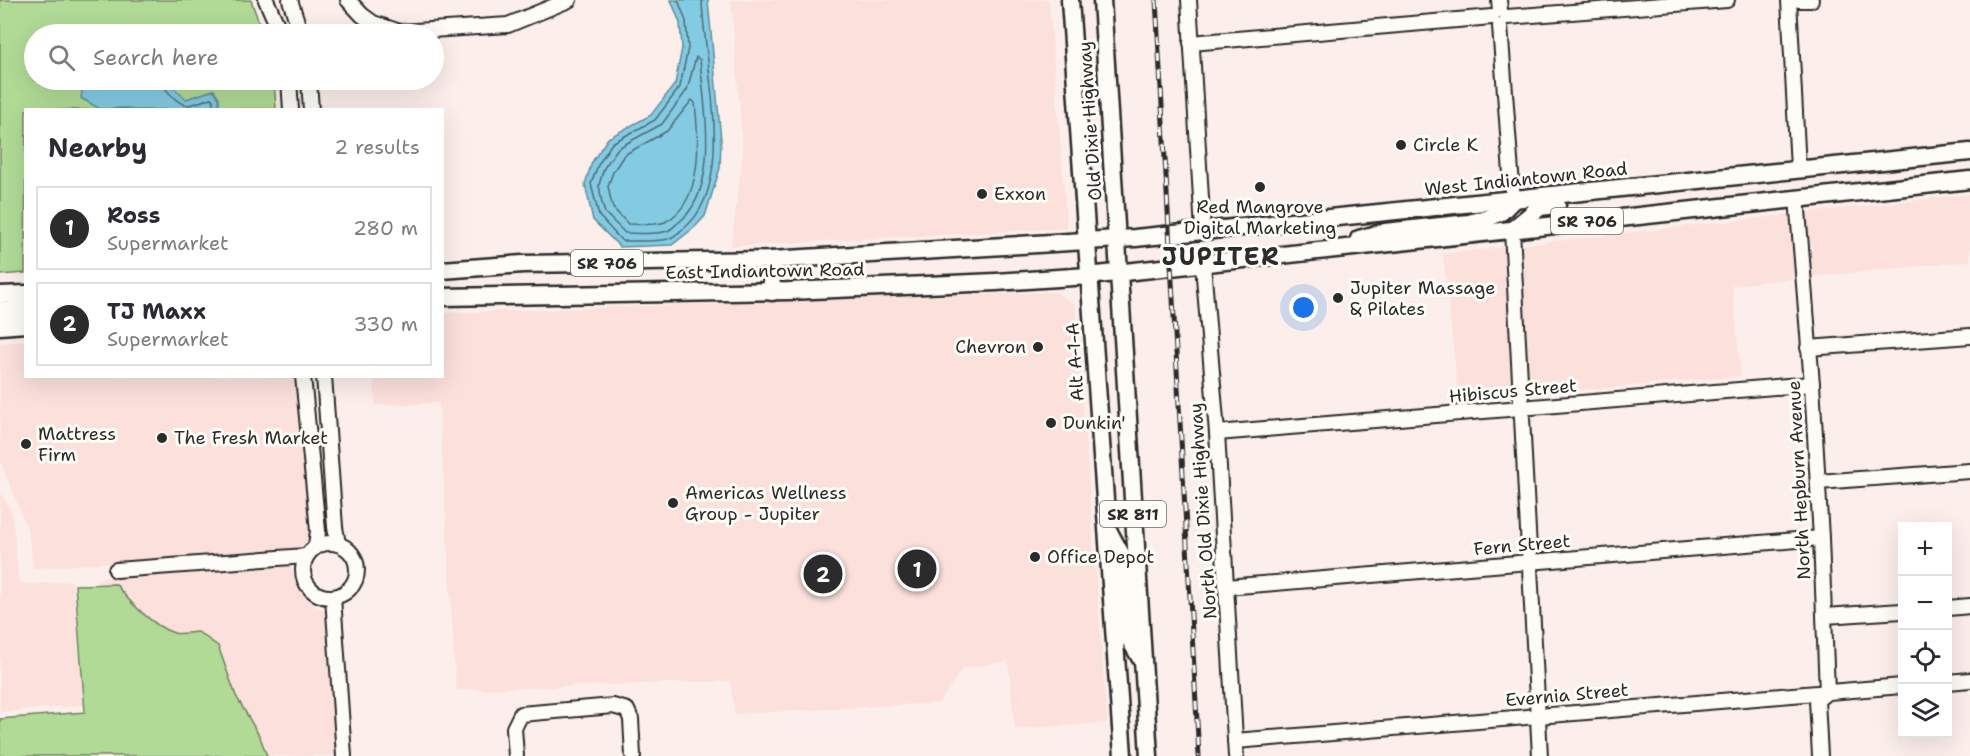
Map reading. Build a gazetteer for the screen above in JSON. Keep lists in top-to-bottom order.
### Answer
{
  "streets": {
    "main road": [
      "Old Dixie Highway",
      "West Indiantown Road",
      "SR 706",
      "East Indiantown Road",
      "Alt A-1-A",
      "SR 811"
    ],
    "street": [
      "Hibiscus Street",
      "North Hepburn Avenue",
      "North Old Dixie Highway",
      "Fern Street",
      "Evernia Street"
    ]
  },
  "crossings": [
    ["Old Dixie Highway", "West Indiantown Road"],
    ["Old Dixie Highway", "SR 811"],
    ["West Indiantown Road", "East Indiantown Road"],
    ["West Indiantown Road", "Alt A-1-A"],
    ["West Indiantown Road", "SR 811"],
    ["SR 706", "East Indiantown Road"],
    ["SR 706", "Alt A-1-A"],
    ["SR 706", "North Hepburn Avenue"],
    ["SR 706", "North Old Dixie Highway"],
    ["SR 706", "SR 811"],
    ["East Indiantown Road", "Alt A-1-A"],
    ["Hibiscus Street", "North Hepburn Avenue"],
    ["Hibiscus Street", "North Old Dixie Highway"],
    ["North Hepburn Avenue", "Fern Street"],
    ["North Hepburn Avenue", "Evernia Street"],
    ["North Old Dixie Highway", "Fern Street"],
    ["North Old Dixie Highway", "Evernia Street"]
  ],
  "districts": ["JUPITER"],
  "places": [
    "Circle K",
    "Red Mangrove Digital Marketing",
    "Exxon",
    "Jupiter Massage & Pilates",
    "Chevron",
    "Dunkin'",
    "The Fresh Market",
    "Mattress Firm",
    "Americas Wellness Group - Jupiter",
    "Office Depot"
  ],
  "page": {
    "search": "Search here",
    "heading": ["Nearby", "2 results"],
    "list": [
      {
        "mark": "1",
        "name": "Ross",
        "note": "Supermarket",
        "value": "280 m"
      },
      {
        "mark": "2",
        "name": "TJ Maxx",
        "note": "Supermarket",
        "value": "330 m"
      }
    ],
    "map_buttons": ["+", "−"],
    "pins": ["1", "2"]
  }
}
